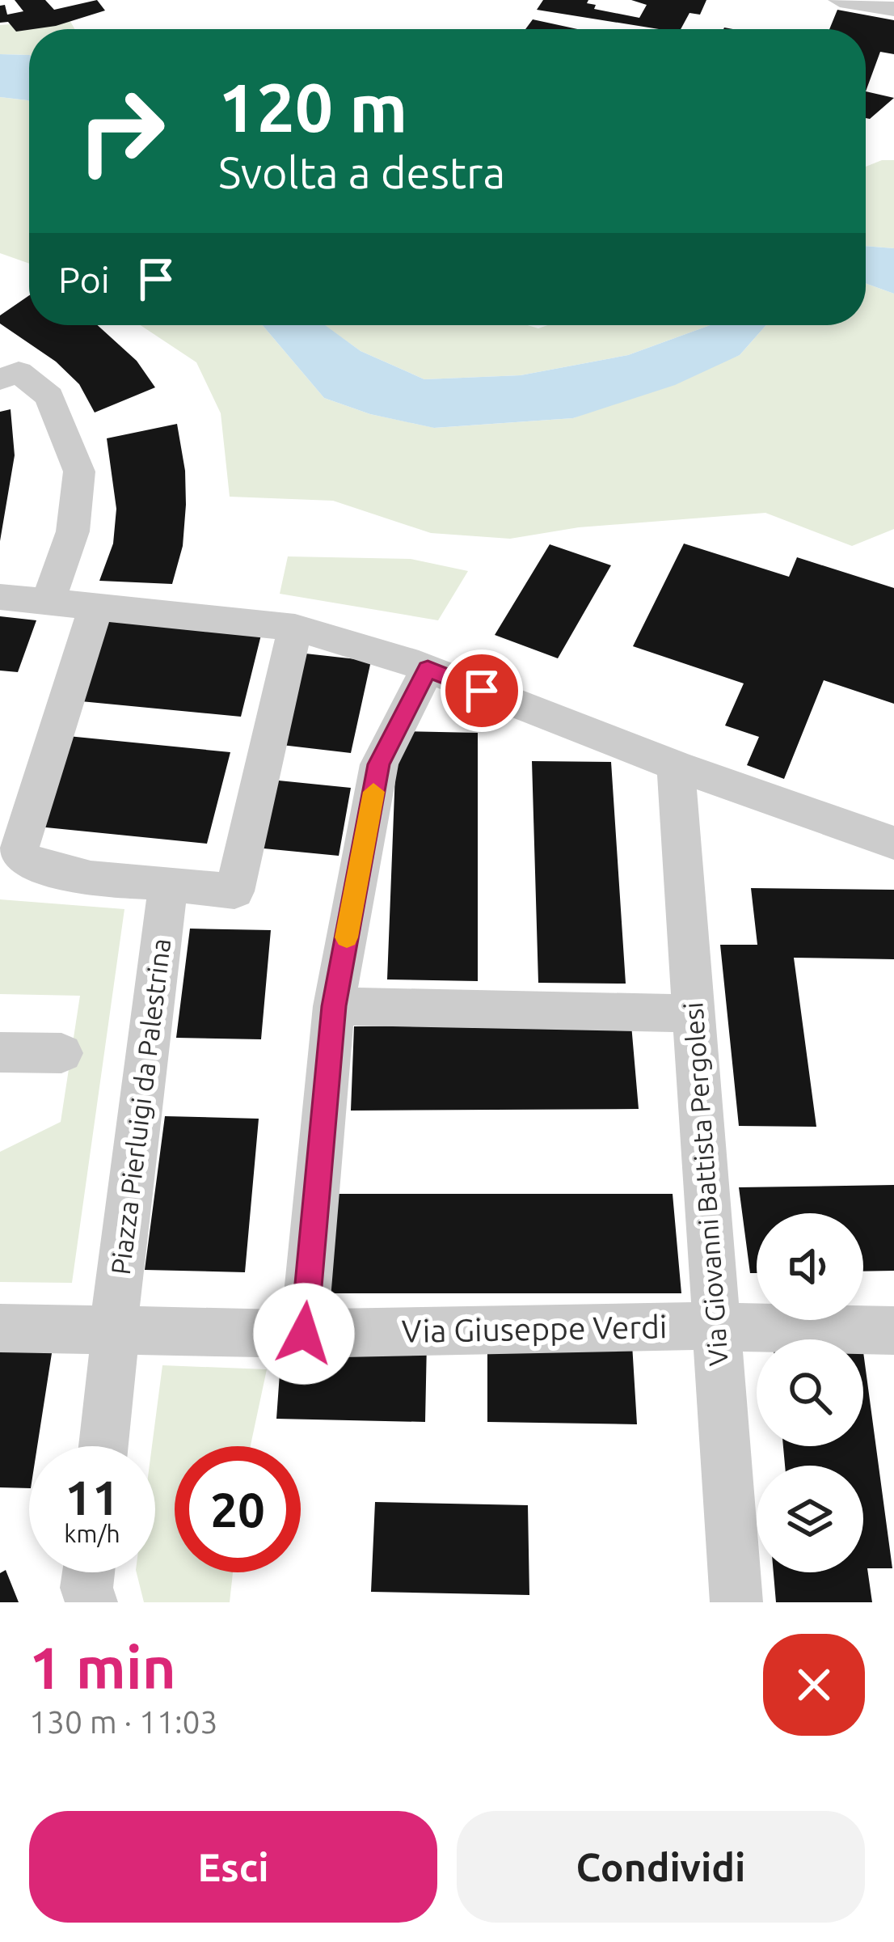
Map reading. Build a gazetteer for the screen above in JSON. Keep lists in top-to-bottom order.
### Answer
{
  "streets": {
    "street": ["Piazza Pierluigi da Palestrina", "Via Giovanni Battista Pergolesi", "Via Giuseppe Verdi"]
  },
  "crossings": [
    ["Piazza Pierluigi da Palestrina", "Via Giuseppe Verdi"],
    ["Via Giovanni Battista Pergolesi", "Via Giuseppe Verdi"]
  ],
  "page": {
    "turn": ["120 m", "Svolta a destra"],
    "then": "Poi",
    "speed": "11 km/h",
    "limit": "20",
    "heading": ["1 min", "130 m · 11:03"],
    "buttons": ["Esci", "Condividi"]
  }
}
